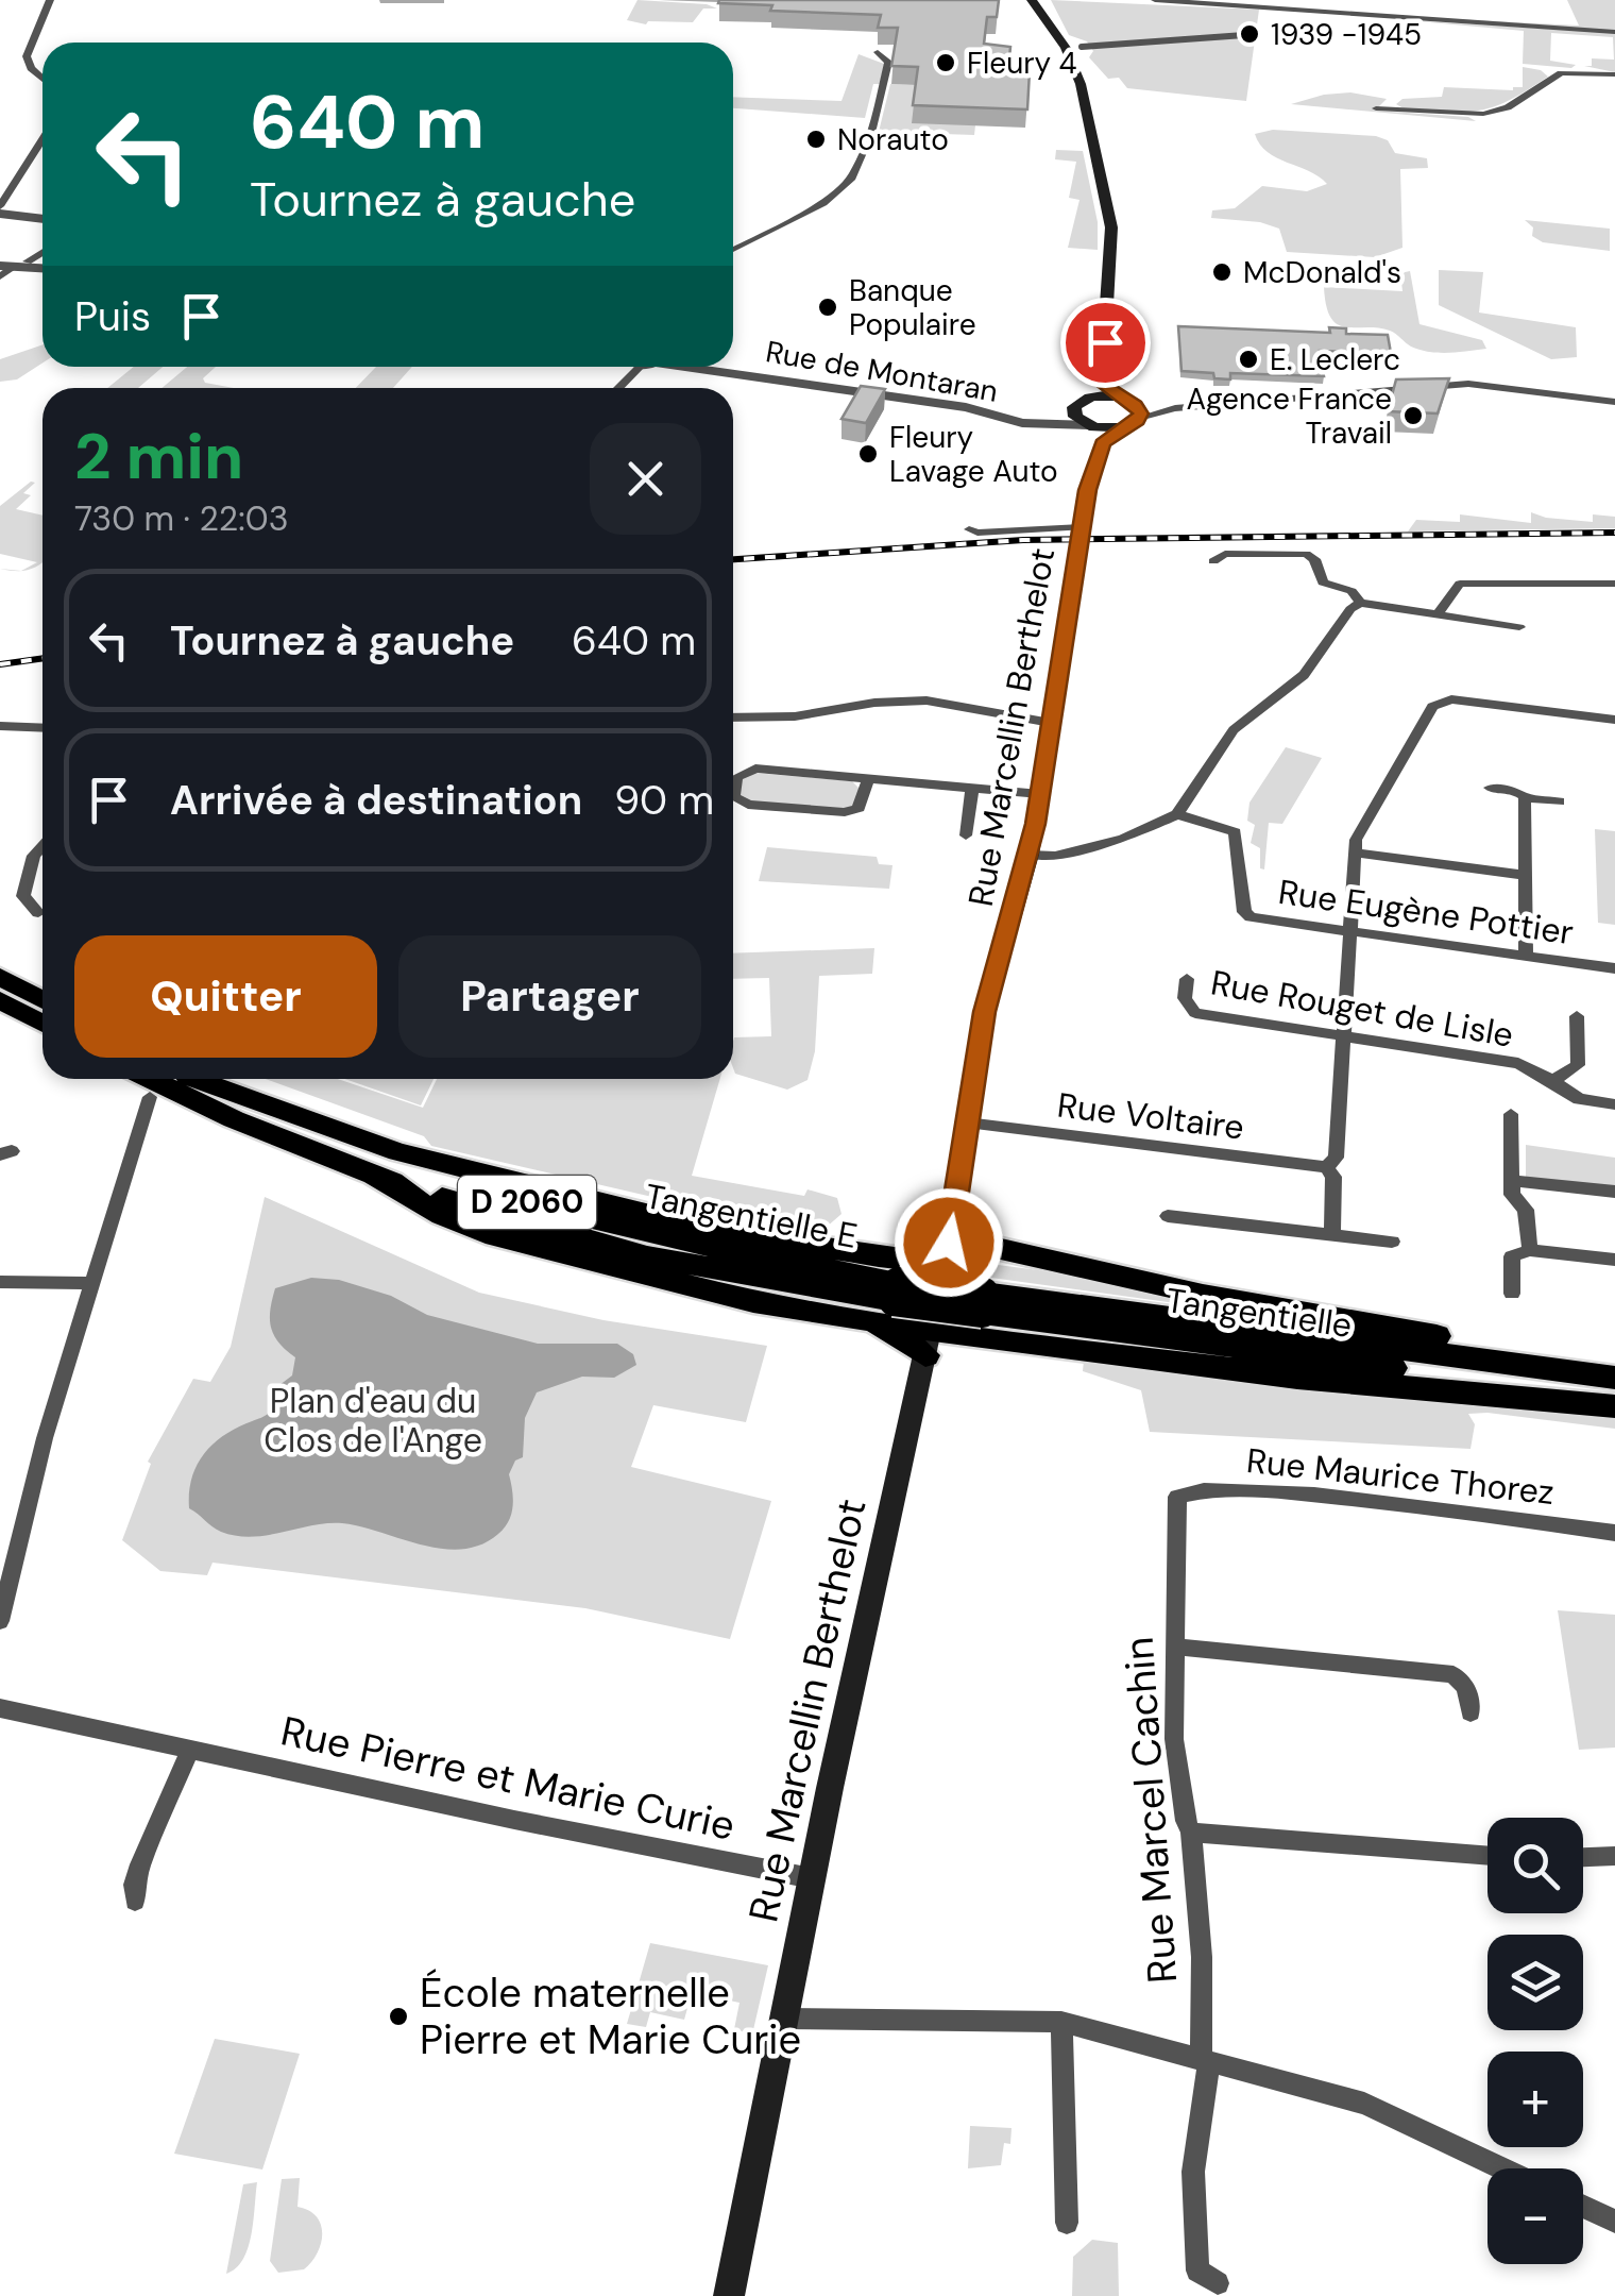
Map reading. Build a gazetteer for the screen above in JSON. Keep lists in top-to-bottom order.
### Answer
{
  "streets": {
    "main road": [
      "Rue Marcellin Berthelot",
      "D 2060",
      "Tangentielle E",
      "Tangentielle"
    ],
    "street": [
      "Rue de Montaran",
      "Rue Eugène Pottier",
      "Rue Rouget de Lisle",
      "Rue Voltaire",
      "Rue Maurice Thorez",
      "Rue Pierre et Marie Curie",
      "Rue Marcel Cachin"
    ]
  },
  "crossings": [
    ["Rue de Montaran", "Rue Marcellin Berthelot"],
    ["Rue Marcellin Berthelot", "Rue Voltaire"],
    ["Rue Marcellin Berthelot", "Rue Pierre et Marie Curie"],
    ["D 2060", "Tangentielle E"],
    ["D 2060", "Tangentielle"],
    ["Tangentielle E", "Tangentielle"],
    ["Rue Maurice Thorez", "Rue Marcel Cachin"]
  ],
  "parks": ["Plan d'eau du Clos de l'Ange"],
  "places": [
    "1939 -1945",
    "Fleury 4",
    "Norauto",
    "McDonald's",
    "Banque Populaire",
    "E. Leclerc",
    "Agence France Travail",
    "Fleury Lavage Auto",
    "École maternelle Pierre et Marie Curie"
  ],
  "page": {
    "turn": ["640 m", "Tournez à gauche"],
    "then": "Puis",
    "heading": ["2 min", "730 m · 22:03"],
    "list": [
      {
        "name": "Tournez à gauche",
        "value": "640 m"
      },
      {
        "name": "Arrivée à destination",
        "value": "90 m"
      }
    ],
    "buttons": ["Quitter", "Partager"],
    "map_buttons": ["+", "−"]
  }
}
